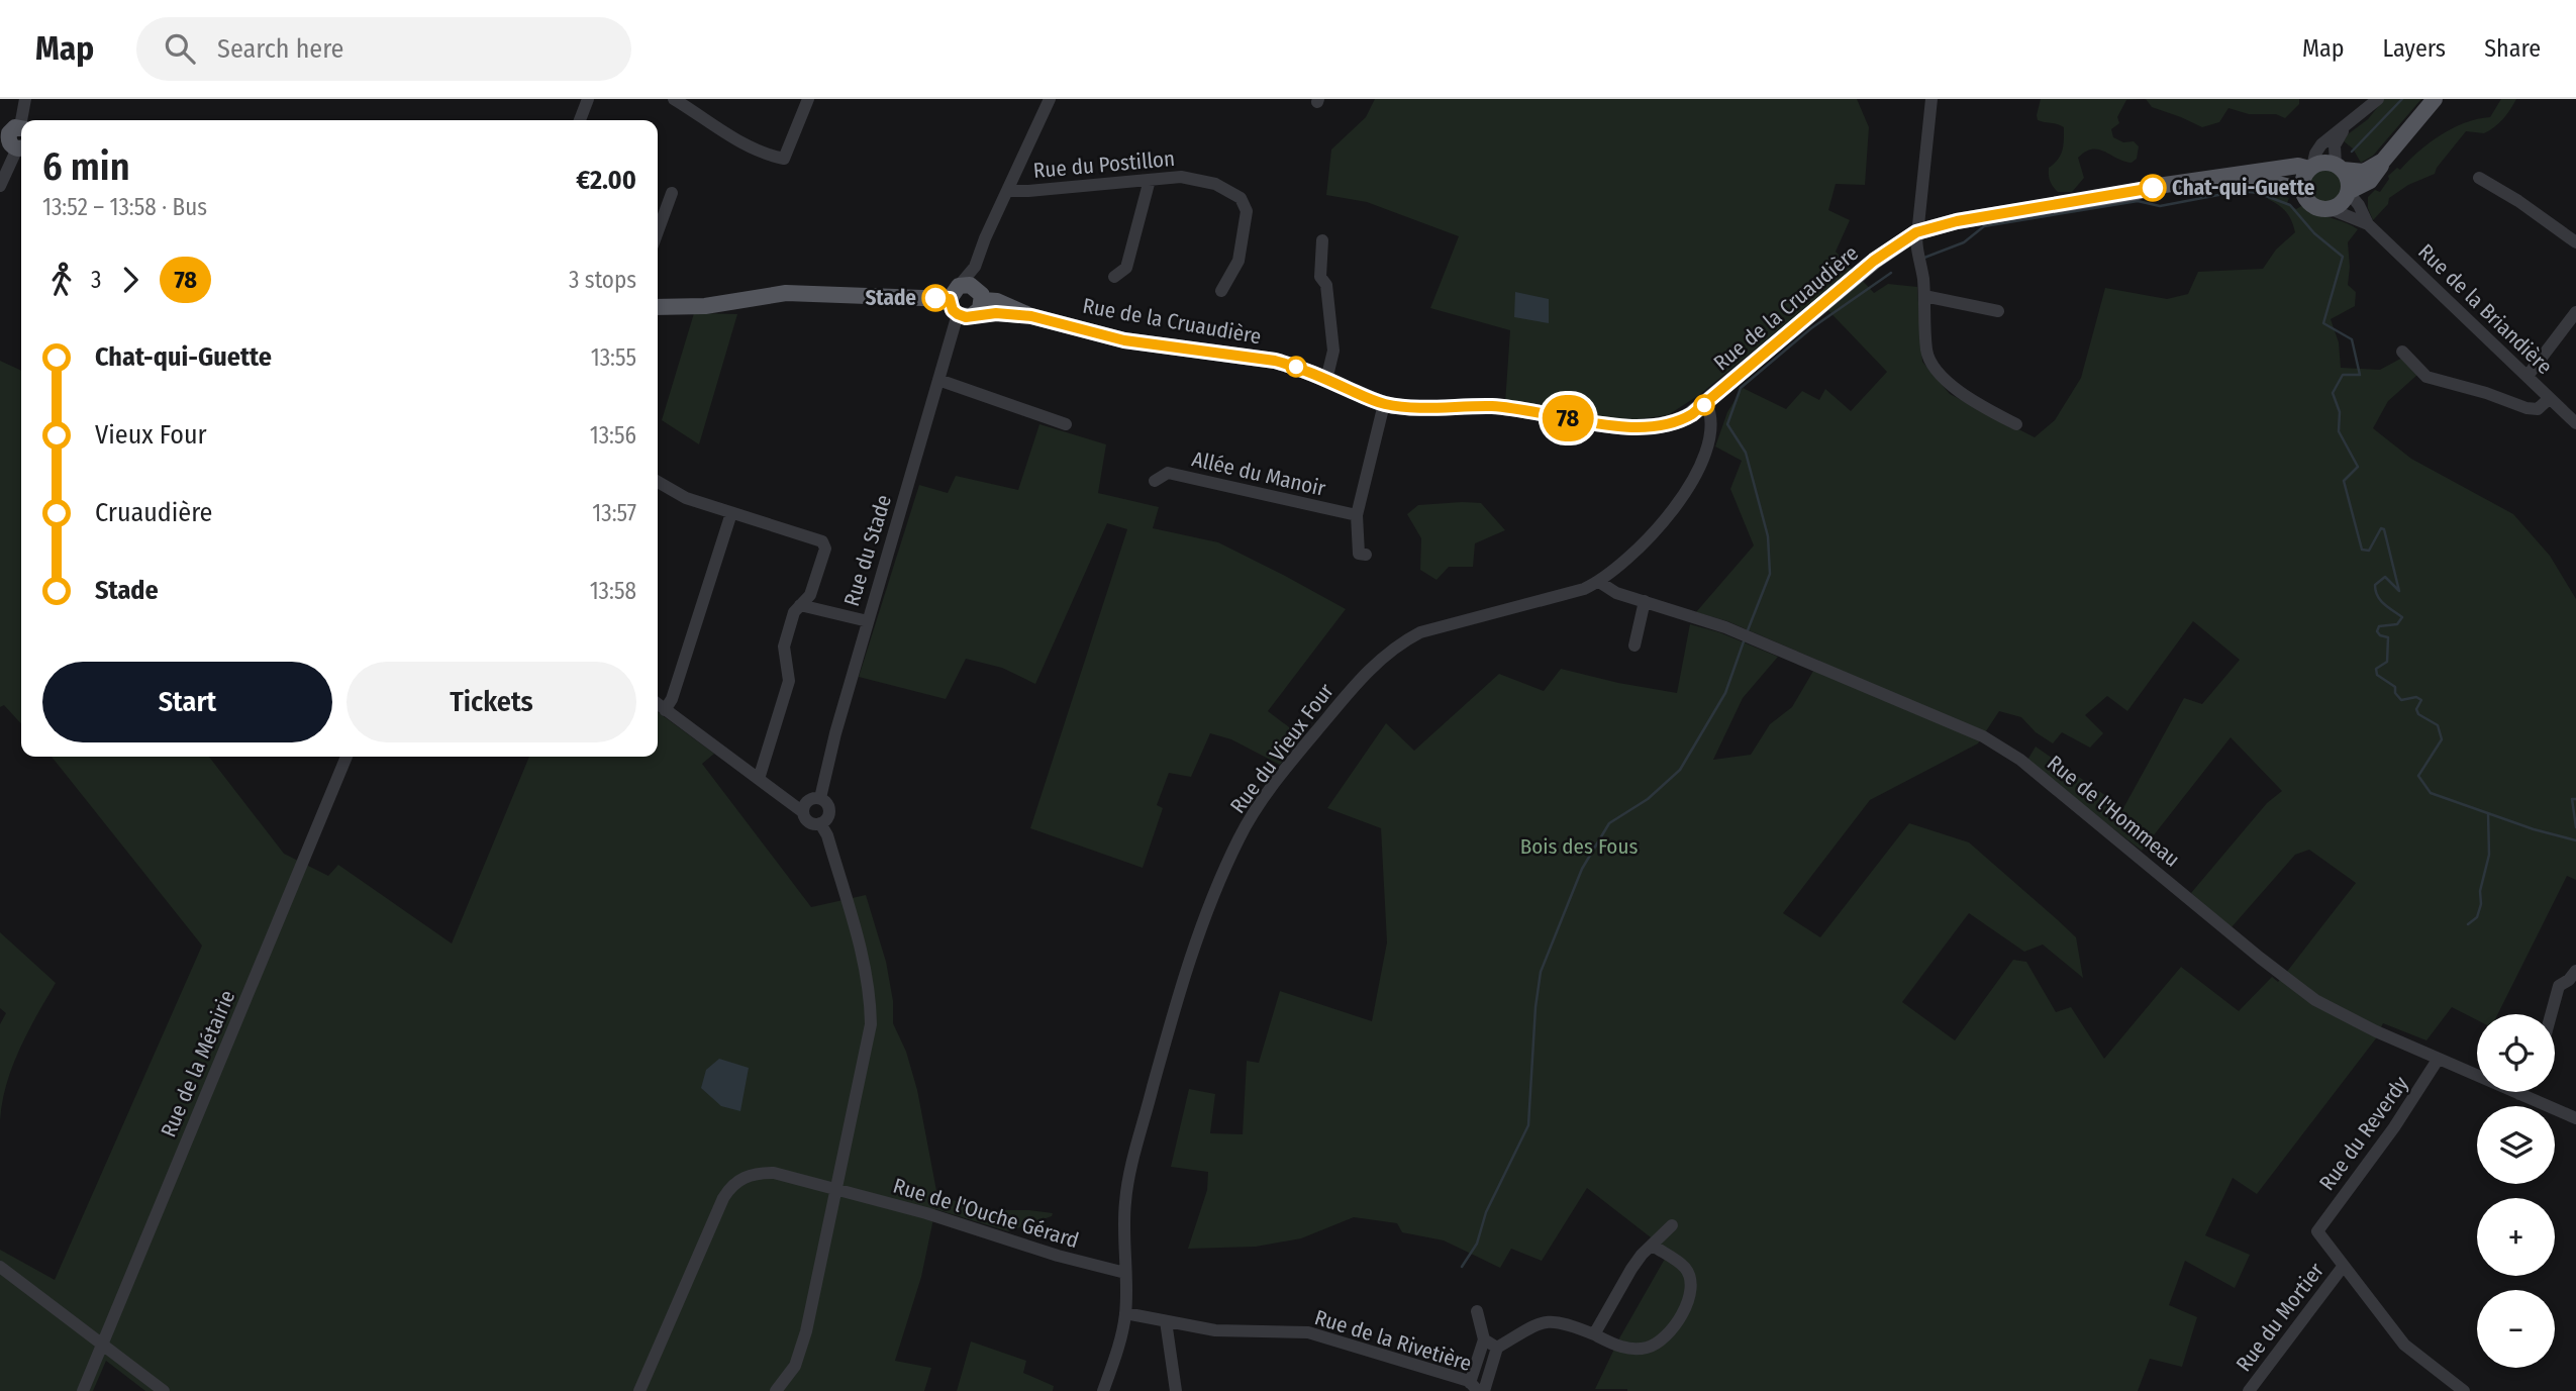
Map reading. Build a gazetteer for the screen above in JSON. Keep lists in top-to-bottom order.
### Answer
{
  "streets": {
    "main road": ["Rue de la Cruaudière"],
    "street": [
      "Rue du Postillon",
      "Rue de la Briandière",
      "Allée du Manoir",
      "Rue du Stade",
      "Rue du Vieux Four",
      "Rue de l'Hommeau",
      "Rue de la Métairie",
      "Rue du Reverdy",
      "Rue de l'Ouche Gérard",
      "Rue du Mortier",
      "Rue de la Rivetière"
    ]
  },
  "crossings": [
    ["Rue de la Cruaudière", "Rue du Stade"],
    ["Rue de la Cruaudière", "Rue du Vieux Four"],
    ["Rue du Vieux Four", "Rue de l'Hommeau"],
    ["Rue du Vieux Four", "Rue de l'Ouche Gérard"],
    ["Rue du Vieux Four", "Rue de la Rivetière"],
    ["Rue de l'Hommeau", "Rue du Reverdy"],
    ["Rue du Reverdy", "Rue du Mortier"]
  ],
  "parks": ["Bois des Fous"],
  "places": ["Chat-qui-Guette", "Stade"],
  "lines": ["bus line 78"],
  "page": {
    "header": "Map",
    "search": "Search here",
    "nav": ["Map", "Layers", "Share"],
    "on_map": "78",
    "heading": ["6 min", "13:52 – 13:58 · Bus", "€2.00"],
    "legs": ["3", "78", "3 stops"],
    "list": [
      {
        "name": "Chat-qui-Guette",
        "value": "13:55"
      },
      {
        "name": "Vieux Four",
        "value": "13:56"
      },
      {
        "name": "Cruaudière",
        "value": "13:57"
      },
      {
        "name": "Stade",
        "value": "13:58"
      }
    ],
    "buttons": ["Start", "Tickets"],
    "map_buttons": ["+", "−"]
  }
}
